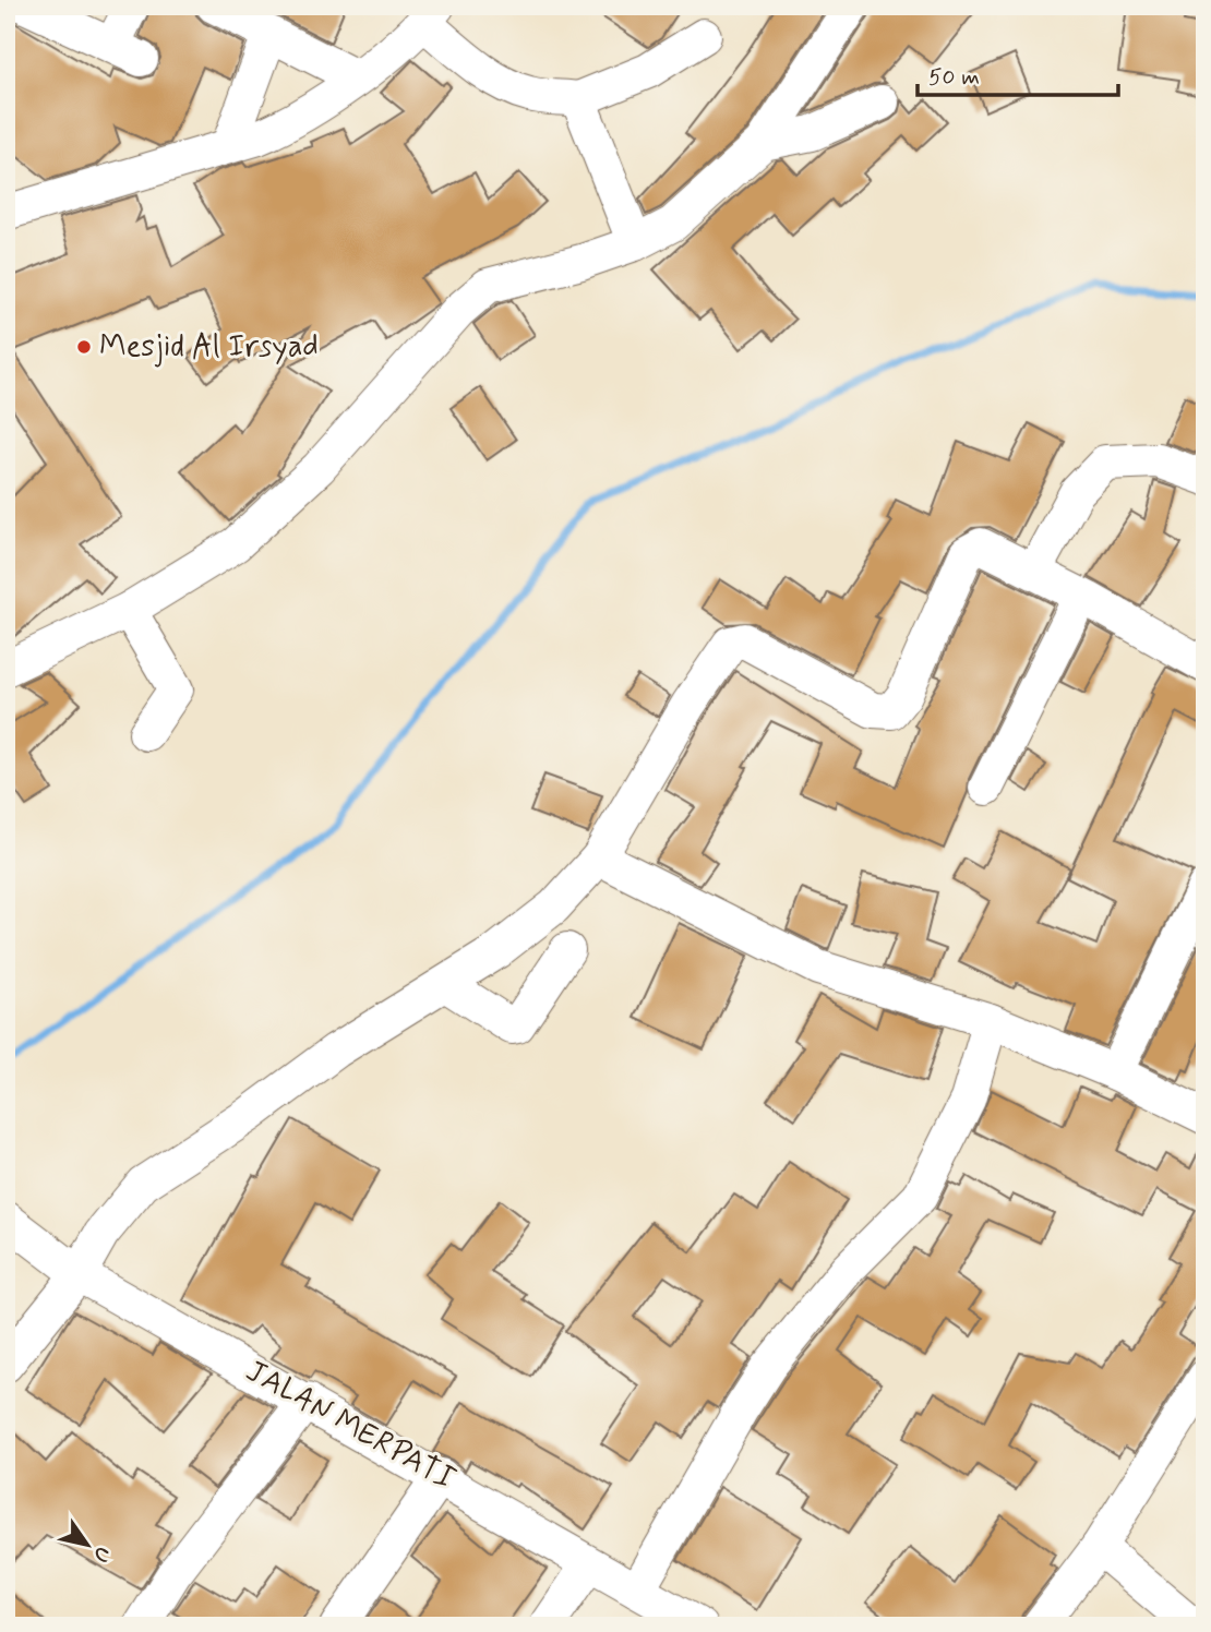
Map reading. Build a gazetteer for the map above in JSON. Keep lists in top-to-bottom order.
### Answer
{
  "streets": {
    "street": ["JALAN MERPATI"]
  },
  "places": ["Mesjid Al Irsyad"],
  "scale_bar": "50 m",
  "north": "bottom right"
}
